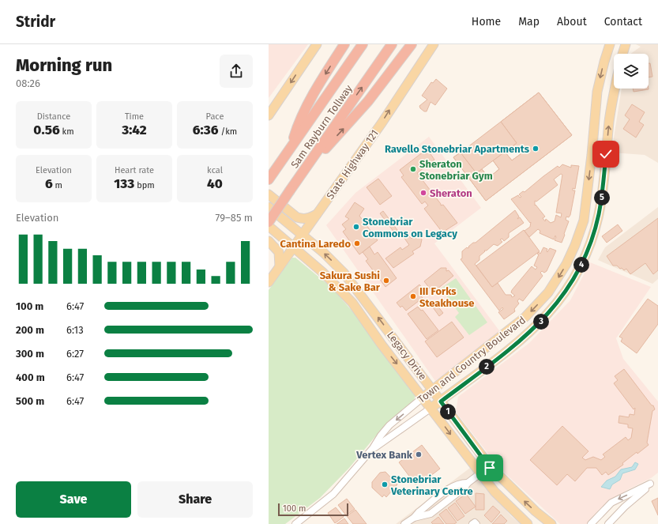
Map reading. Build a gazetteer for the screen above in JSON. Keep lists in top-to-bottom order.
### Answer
{
  "streets": {
    "highway": ["Sam Rayburn Tollway"],
    "main road": ["State Highway 121", "Legacy Drive", "Town and Country Boulevard"]
  },
  "crossings": [
    ["State Highway 121", "Legacy Drive"],
    ["Legacy Drive", "Town and Country Boulevard"]
  ],
  "one_way": ["State Highway 121"],
  "places": [
    "Ravello Stonebriar Apartments",
    "Sheraton Stonebriar Gym",
    "Sheraton",
    "Stonebriar Commons on Legacy",
    "Cantina Laredo",
    "Sakura Sushi & Sake Bar",
    "III Forks Steakhouse",
    "Vertex Bank",
    "Stonebriar Veterinary Centre"
  ],
  "scale_bar": "100 m",
  "page": {
    "header": "Stridr",
    "nav": [
      "Home",
      "Map",
      "About",
      "Contact"
    ],
    "heading": ["Morning run", "08:26"],
    "stats": [
      ["Distance", "0.56 km"],
      ["Time", "3:42"],
      ["Pace", "6:36 /km"],
      ["Elevation", "6 m"],
      ["Heart rate", "133 bpm"],
      ["kcal", "40"]
    ],
    "pins": [
      "5",
      "4",
      "3",
      "2",
      "1"
    ],
    "chart": ["Elevation", "79–85 m"],
    "list": [
      {
        "name": "100 m",
        "note": "6:47"
      },
      {
        "name": "200 m",
        "note": "6:13"
      },
      {
        "name": "300 m",
        "note": "6:27"
      },
      {
        "name": "400 m",
        "note": "6:47"
      },
      {
        "name": "500 m",
        "note": "6:47"
      }
    ],
    "buttons": ["Save", "Share"],
    "scale": "100 m"
  }
}
